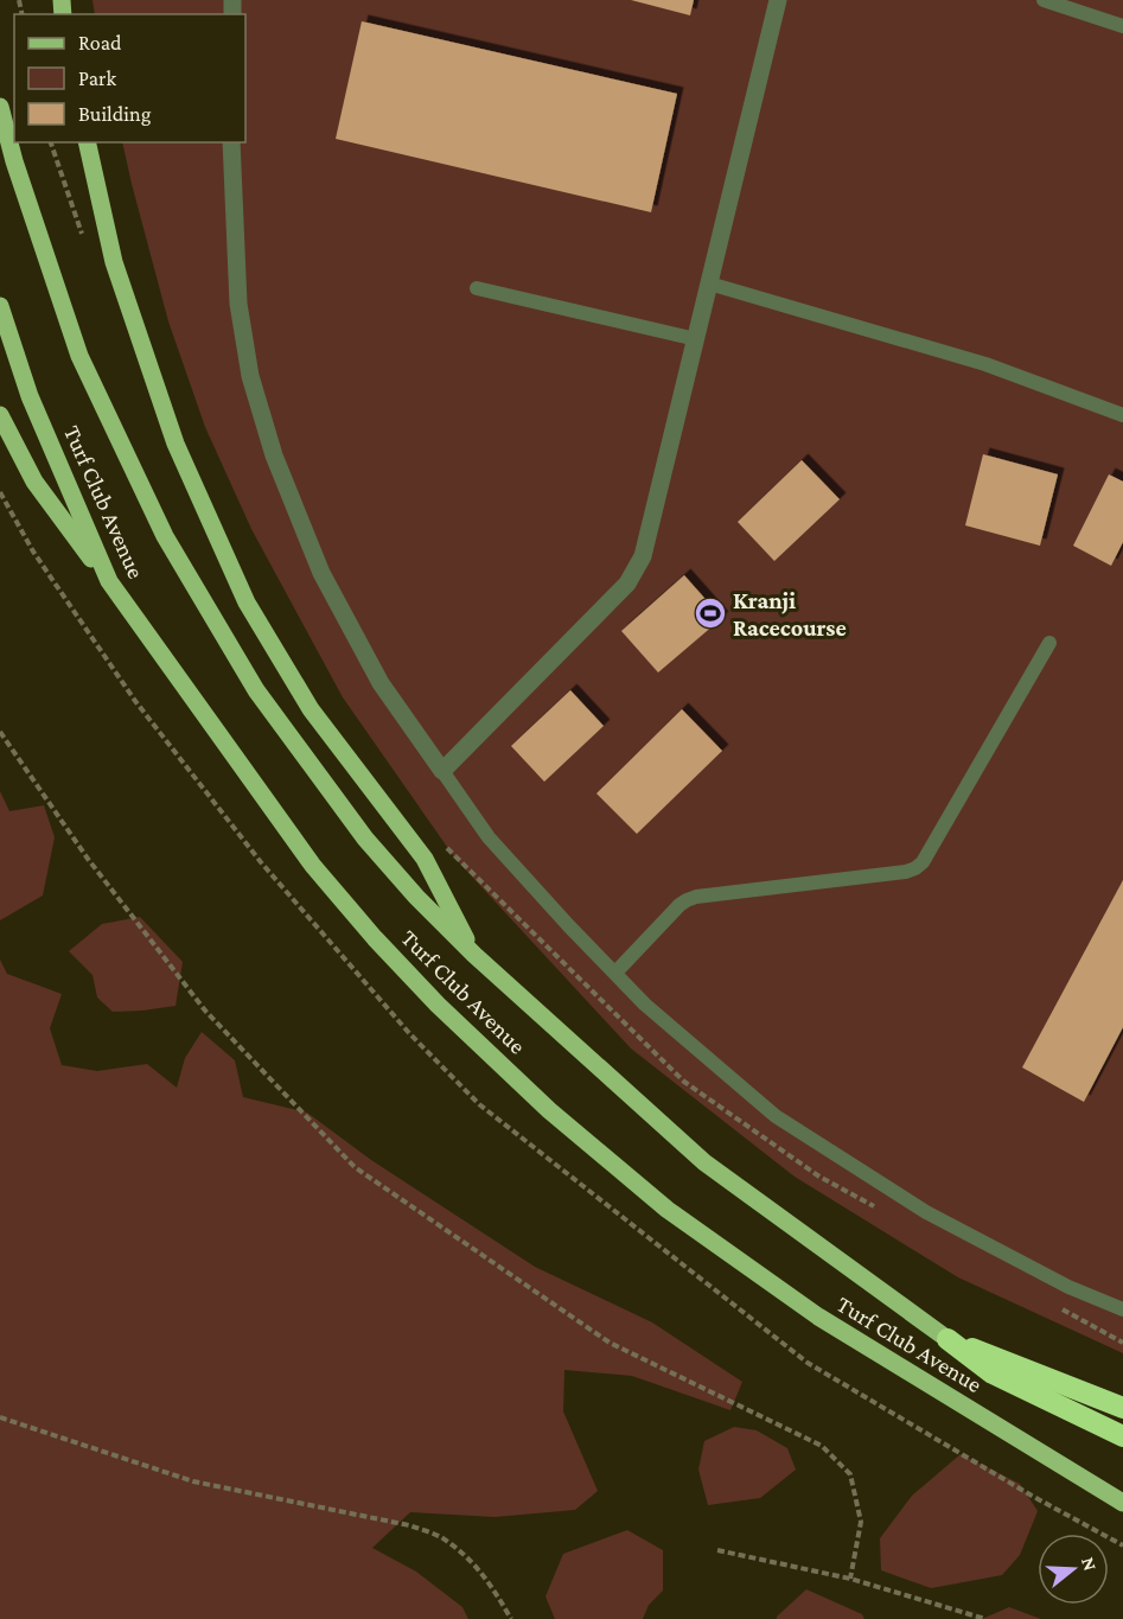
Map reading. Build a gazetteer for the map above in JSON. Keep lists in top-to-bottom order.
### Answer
{
  "streets": {
    "main road": ["Turf Club Avenue"]
  },
  "places": {
    "sports": ["Kranji Racecourse"]
  },
  "legend": ["Road", "Park", "Building"],
  "north": "right"
}
